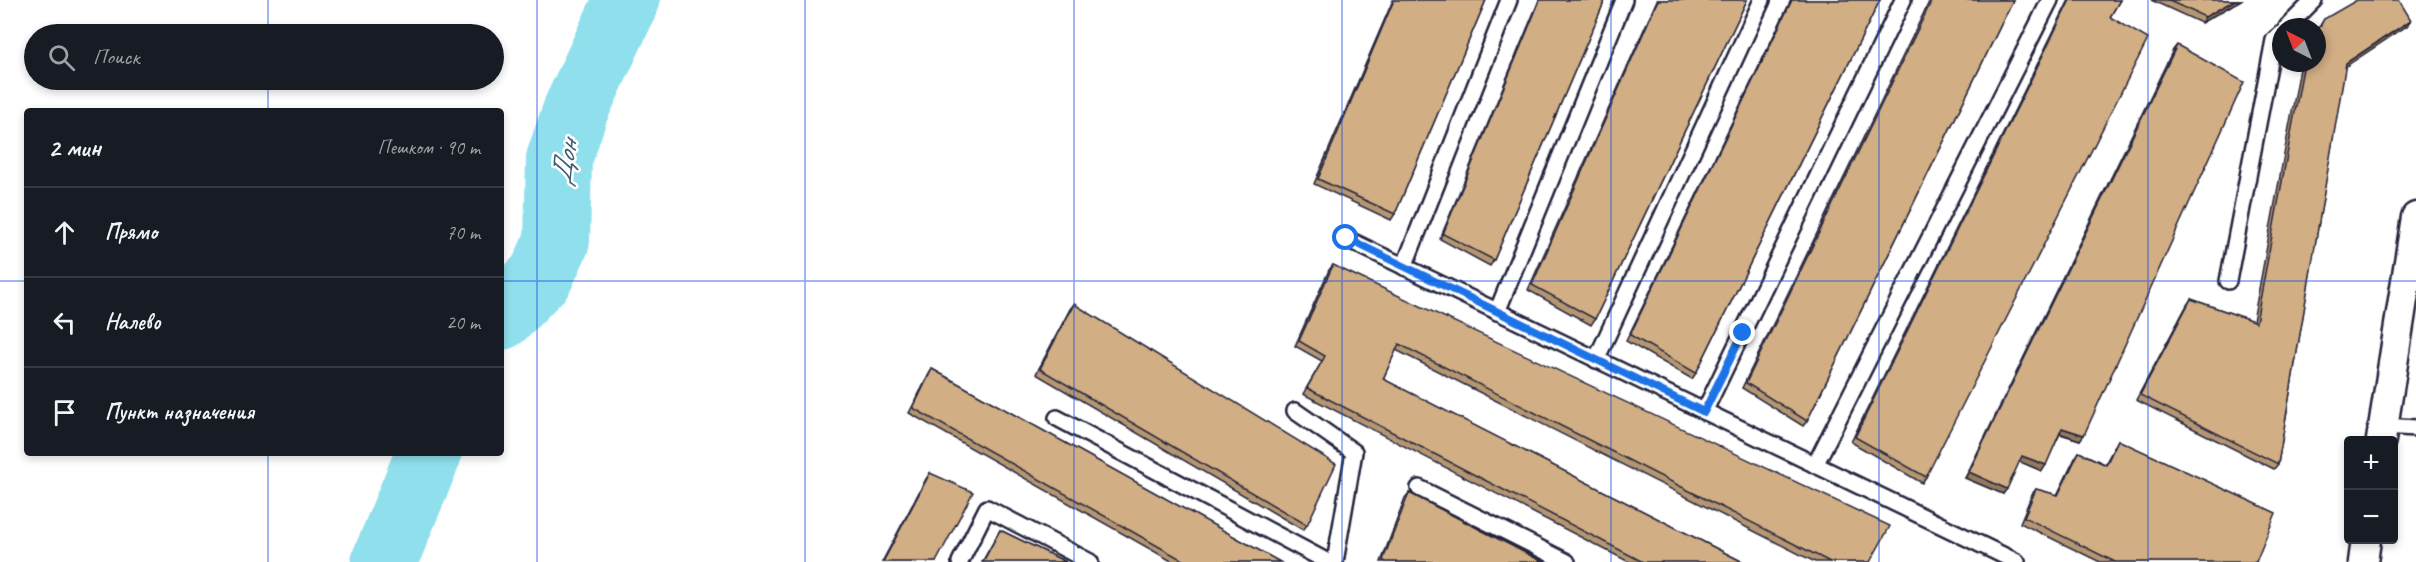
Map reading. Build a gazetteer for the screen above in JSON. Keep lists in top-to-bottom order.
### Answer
{
  "water": ["Дон"],
  "north": "top left",
  "page": {
    "search": "Поиск",
    "heading": ["2 мин", "Пешком · 90 m"],
    "list": [
      ["Прямо", "70 m"],
      ["Налево", "20 m"],
      "Пункт назначения"
    ],
    "map_buttons": ["+", "−"]
  }
}
